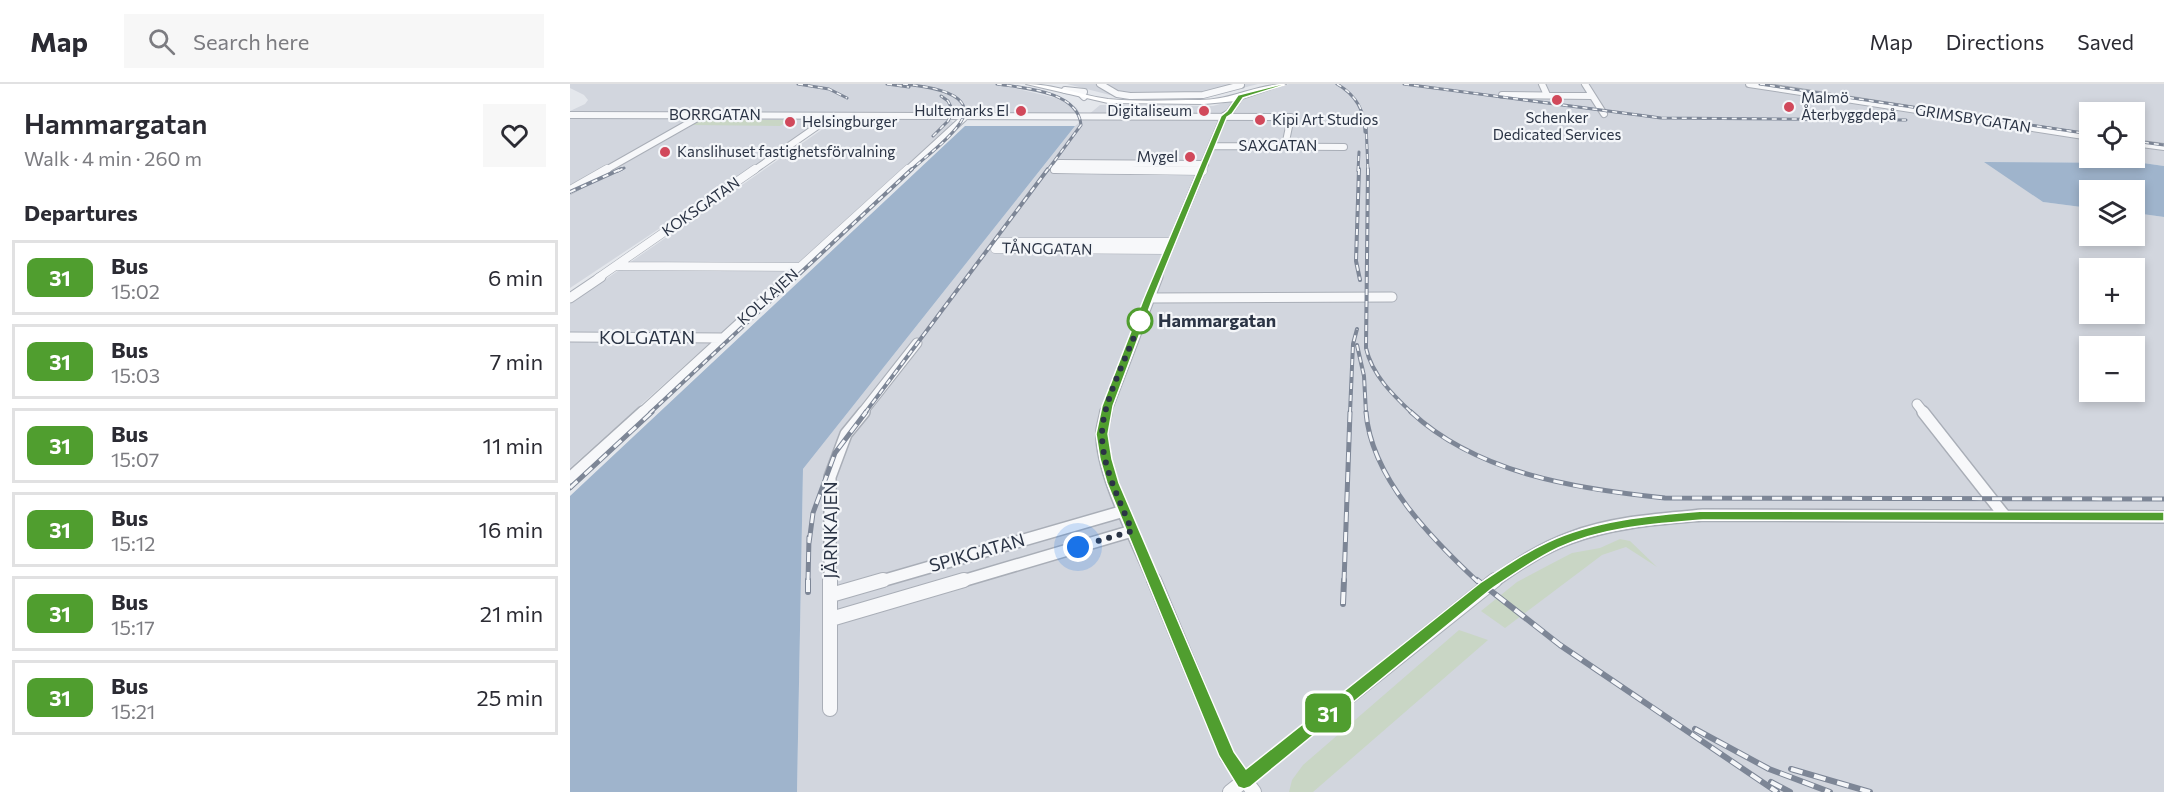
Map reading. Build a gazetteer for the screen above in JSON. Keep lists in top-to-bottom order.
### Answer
{
  "streets": {
    "street": [
      "BORRGATAN",
      "GRIMSBYGATAN",
      "SAXGATAN",
      "KOKSGATAN",
      "TÅNGGATAN",
      "KOLKAJEN",
      "KOLGATAN",
      "JÄRNKAJEN",
      "SPIKGATAN"
    ]
  },
  "crossings": [
    ["BORRGATAN", "SAXGATAN"],
    ["BORRGATAN", "KOKSGATAN"],
    ["BORRGATAN", "KOLKAJEN"],
    ["KOLKAJEN", "KOLGATAN"],
    ["JÄRNKAJEN", "SPIKGATAN"]
  ],
  "places": [
    "Schenker Dedicated Services",
    "Malmö Återbyggdepå",
    "Hultemarks El",
    "Digitaliseum",
    "Kipi Art Studios",
    "Helsingburger",
    "Kanslihuset fastighetsförvalning",
    "Mygel",
    "Hammargatan"
  ],
  "lines": ["bus line 31"],
  "page": {
    "header": "Map",
    "search": "Search here",
    "nav": ["Map", "Directions", "Saved"],
    "heading": [
      ["Hammargatan", "Walk · 4 min · 260 m"],
      "Departures"
    ],
    "on_map": "31",
    "map_buttons": ["+", "−"],
    "list": [
      {
        "mark": "31",
        "name": "Bus",
        "note": "15:02",
        "value": "6 min"
      },
      {
        "mark": "31",
        "name": "Bus",
        "note": "15:03",
        "value": "7 min"
      },
      {
        "mark": "31",
        "name": "Bus",
        "note": "15:07",
        "value": "11 min"
      },
      {
        "mark": "31",
        "name": "Bus",
        "note": "15:12",
        "value": "16 min"
      },
      {
        "mark": "31",
        "name": "Bus",
        "note": "15:17",
        "value": "21 min"
      },
      {
        "mark": "31",
        "name": "Bus",
        "note": "15:21",
        "value": "25 min"
      }
    ]
  }
}
